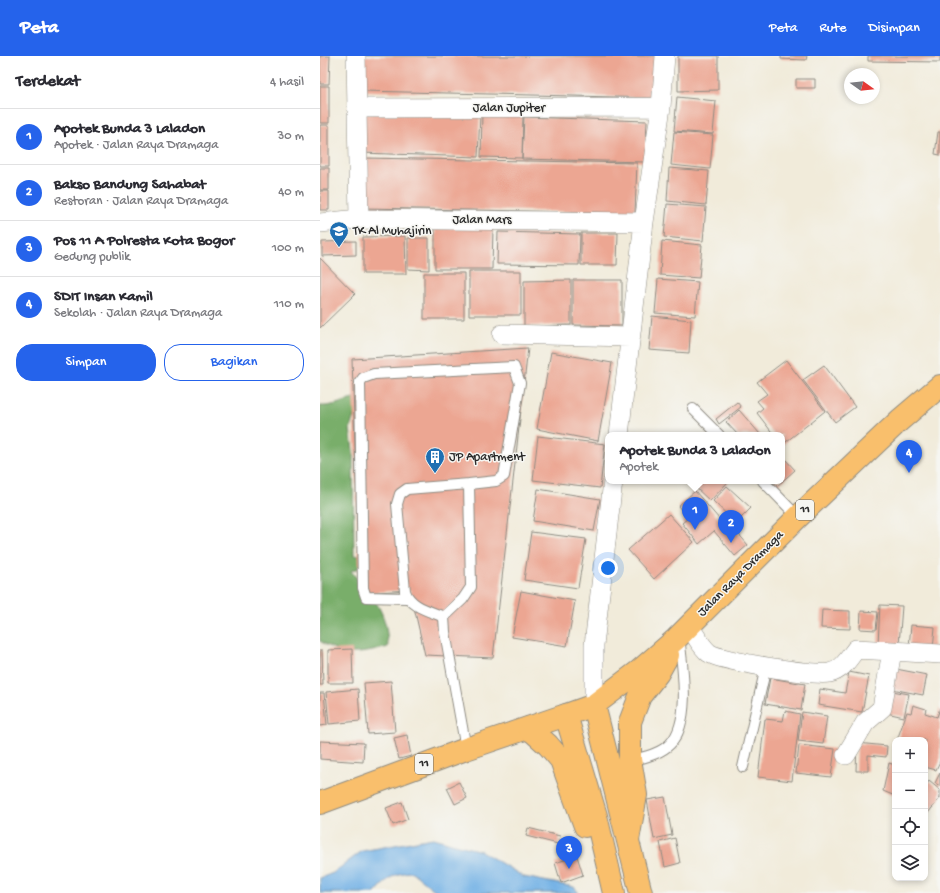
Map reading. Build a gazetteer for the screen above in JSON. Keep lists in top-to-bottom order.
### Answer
{
  "streets": {
    "main road": ["11", "Jalan Raya Dramaga"],
    "street": ["Jalan Jupiter", "Jalan Mars"]
  },
  "crossings": [
    ["11", "Jalan Raya Dramaga"]
  ],
  "places": {
    "school or university": ["TK Al Muhajirin"],
    "building": ["JP Apartment"]
  },
  "north": "right",
  "page": {
    "header": "Peta",
    "nav": ["Peta", "Rute", "Disimpan"],
    "heading": ["Terdekat", "4 hasil"],
    "list": [
      {
        "mark": "1",
        "name": "Apotek Bunda 3 Laladon",
        "note": "Apotek · Jalan Raya Dramaga",
        "value": "30 m"
      },
      {
        "mark": "2",
        "name": "Bakso Bandung Sahabat",
        "note": "Restoran · Jalan Raya Dramaga",
        "value": "40 m"
      },
      {
        "mark": "3",
        "name": "Pos 11 A Polresta Kota Bogor",
        "note": "Gedung publik",
        "value": "100 m"
      },
      {
        "mark": "4",
        "name": "SDIT Insan Kamil",
        "note": "Sekolah · Jalan Raya Dramaga",
        "value": "110 m"
      }
    ],
    "buttons": ["Simpan", "Bagikan"],
    "popup": ["Apotek Bunda 3 Laladon", "Apotek"],
    "pins": [
      "4",
      "1",
      "2",
      "3"
    ],
    "map_buttons": ["+", "−"]
  }
}
